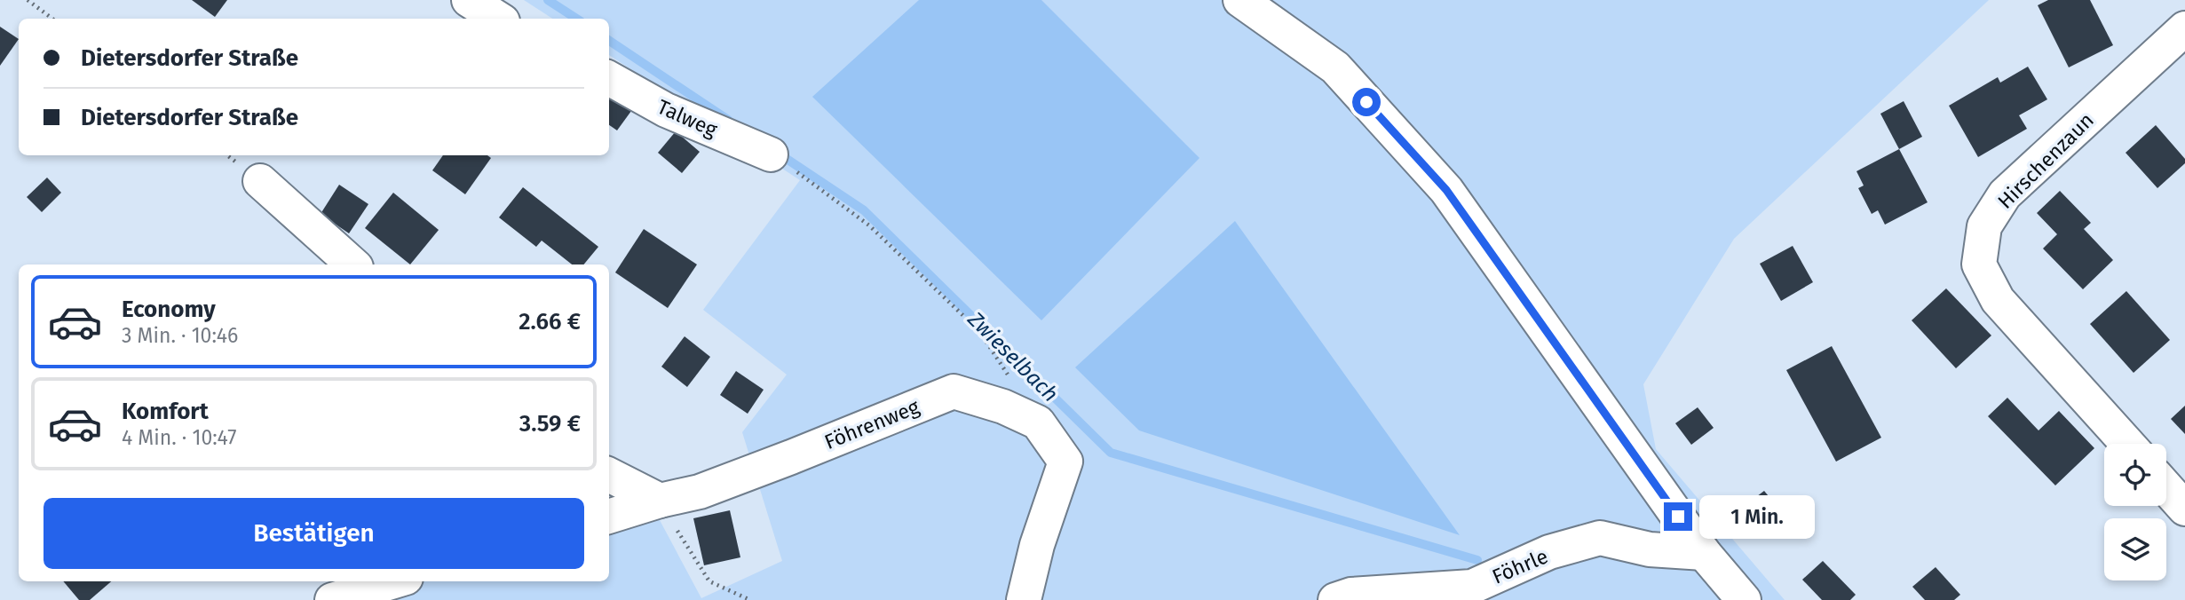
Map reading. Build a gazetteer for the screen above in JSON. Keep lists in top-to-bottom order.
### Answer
{
  "streets": {
    "street": [
      "Talweg",
      "Hirschenzaun",
      "Föhrenweg",
      "Föhrle"
    ]
  },
  "water": ["Zwieselbach"],
  "page": {
    "banner": ["Dietersdorfer Straße", "Dietersdorfer Straße"],
    "list": [
      {
        "name": "Economy",
        "note": "3 Min. · 10:46",
        "value": "2.66 €"
      },
      {
        "name": "Komfort",
        "note": "4 Min. · 10:47",
        "value": "3.59 €"
      }
    ],
    "buttons": "Bestätigen",
    "bubble": "1 Min."
  }
}
